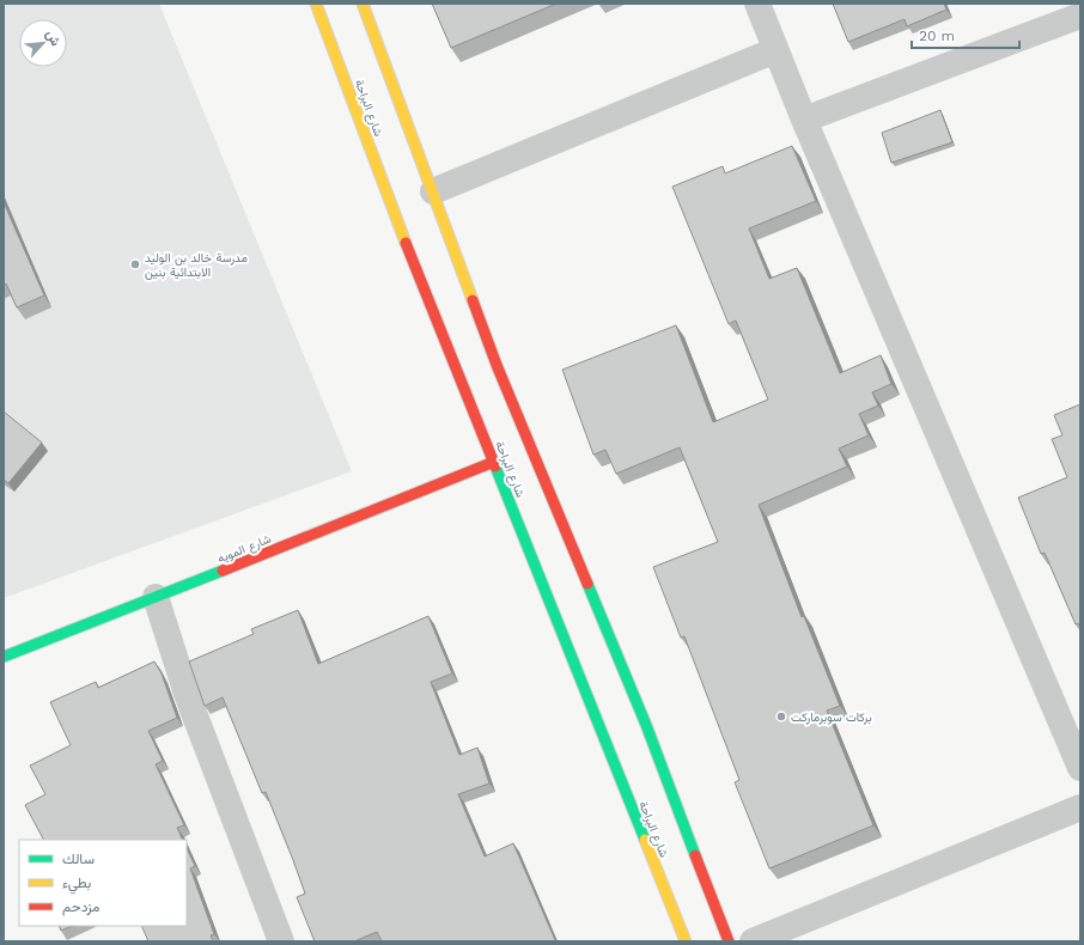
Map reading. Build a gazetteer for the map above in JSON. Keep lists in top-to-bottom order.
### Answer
{
  "streets": {
    "street": ["شارع البراحة", "شارع المويه"]
  },
  "crossings": [
    ["شارع البراحة", "شارع المويه"]
  ],
  "places": ["مدرسة خالد بن الوليد الابتدائية بنين", "بركات سوبرماركت"],
  "legend": ["سالك", "بطيء", "مزدحم"],
  "scale_bar": "20 m",
  "north": "top right"
}
